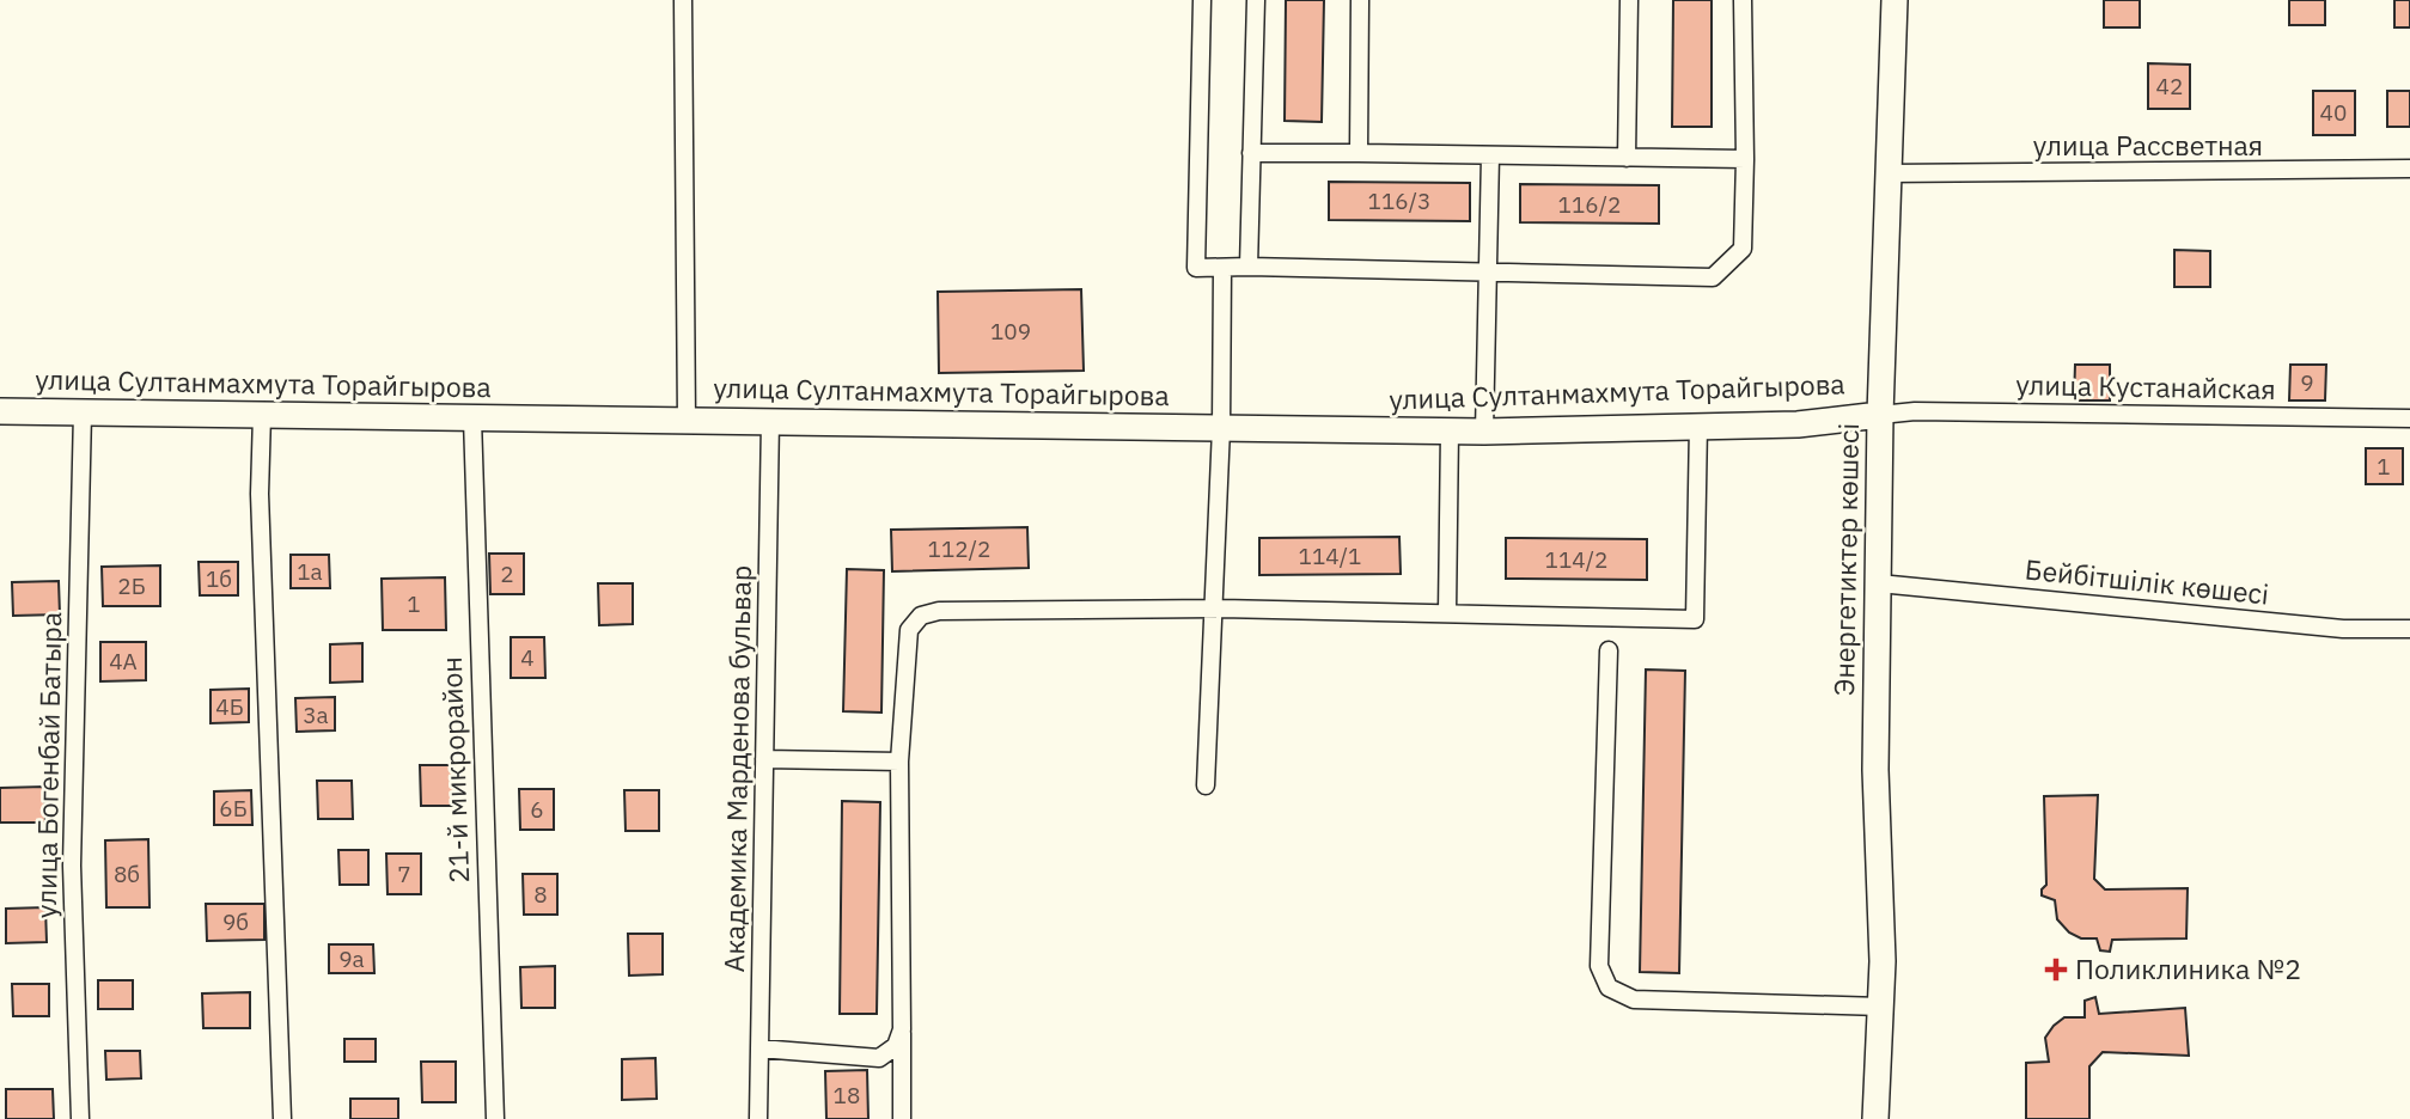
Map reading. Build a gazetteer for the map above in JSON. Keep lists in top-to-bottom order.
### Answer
{
  "streets": {
    "main road": ["улица Султанмахмута Торайгырова", "Энергетиктер көшесі"],
    "street": [
      "улица Рассветная",
      "улица Кустанайская",
      "Бейбітшілік көшесі",
      "улица Богенбай Батыра",
      "Академика Марденова бульвар",
      "21-й микрорайон"
    ]
  },
  "crossings": [
    ["улица Рассветная", "Энергетиктер көшесі"],
    ["улица Султанмахмута Торайгырова", "улица Кустанайская"],
    ["улица Султанмахмута Торайгырова", "Энергетиктер көшесі"],
    ["улица Султанмахмута Торайгырова", "улица Богенбай Батыра"],
    ["улица Султанмахмута Торайгырова", "Академика Марденова бульвар"],
    ["улица Султанмахмута Торайгырова", "21-й микрорайон"],
    ["улица Кустанайская", "Энергетиктер көшесі"],
    ["Энергетиктер көшесі", "Бейбітшілік көшесі"]
  ],
  "places": {
    "health": ["Поликлиника №2"]
  },
  "house_numbers": [
    "42",
    "40",
    "116/3",
    "116/2",
    "109",
    "9",
    "1",
    "112/2",
    "114/1",
    "114/2",
    "1а",
    "2",
    "1б",
    "2Б",
    "1",
    "4",
    "4А",
    "4Б",
    "3а",
    "6Б",
    "6",
    "8б",
    "7",
    "8",
    "9б",
    "9а",
    "18"
  ]
}
